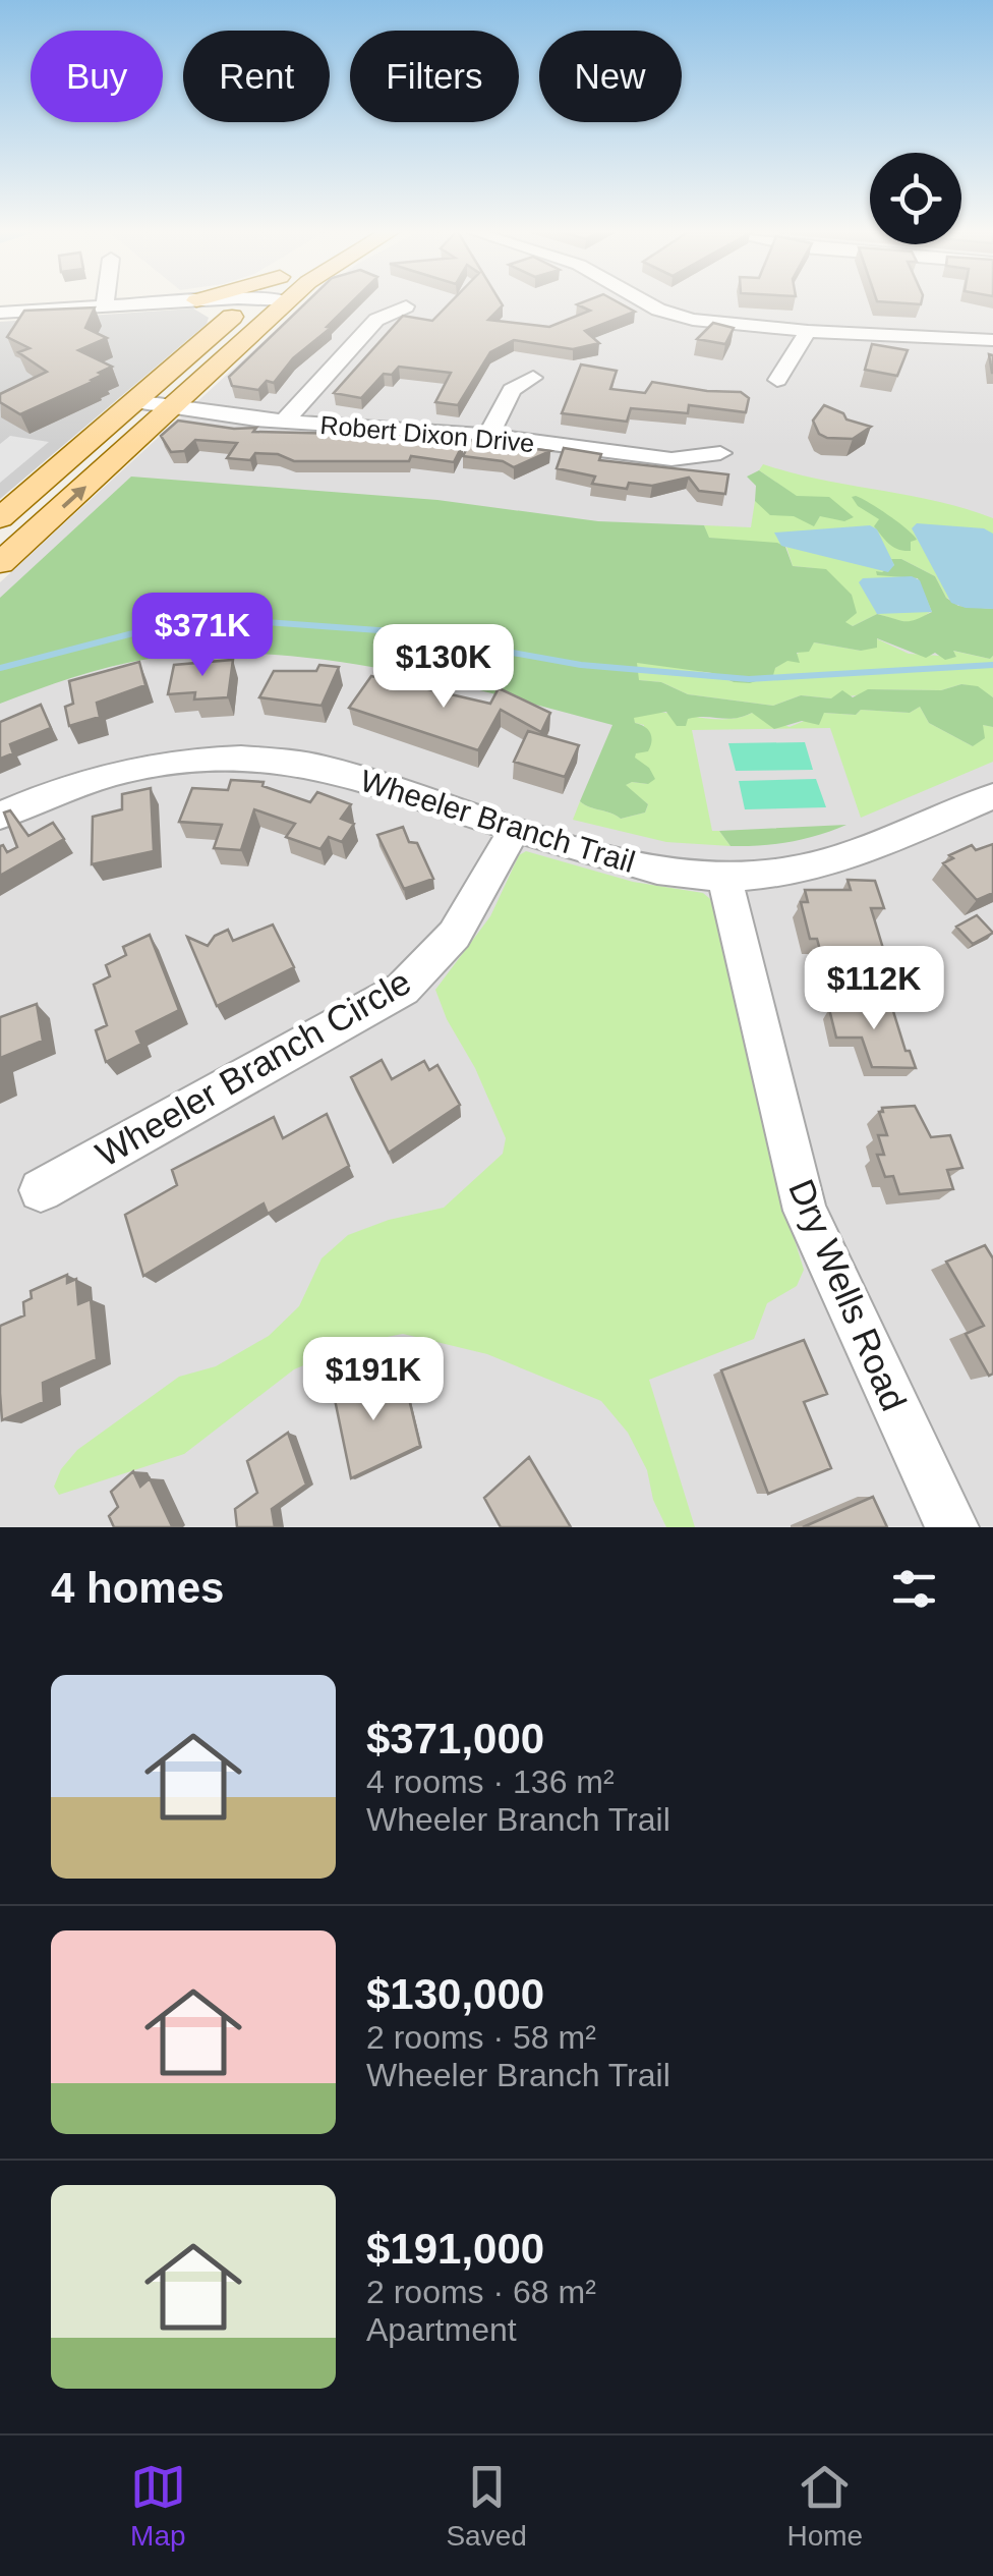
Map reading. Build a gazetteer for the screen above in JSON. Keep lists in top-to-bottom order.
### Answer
{
  "streets": {
    "street": [
      "Robert Dixon Drive",
      "Wheeler Branch Trail",
      "Wheeler Branch Circle",
      "Dry Wells Road"
    ]
  },
  "crossings": [
    ["Wheeler Branch Trail", "Wheeler Branch Circle"],
    ["Wheeler Branch Trail", "Dry Wells Road"]
  ],
  "page": {
    "chip": [
      "Buy",
      "Rent",
      "Filters",
      "New"
    ],
    "price": [
      "$371K",
      "$130K",
      "$112K",
      "$191K"
    ],
    "heading": "4 homes",
    "list": [
      {
        "name": "$371,000",
        "note": "4 rooms · 136 m² · Wheeler Branch Trail"
      },
      {
        "name": "$130,000",
        "note": "2 rooms · 58 m² · Wheeler Branch Trail"
      },
      {
        "name": "$191,000",
        "note": "2 rooms · 68 m² · Apartment"
      }
    ],
    "tabs": ["Map", "Saved", "Home"]
  }
}
